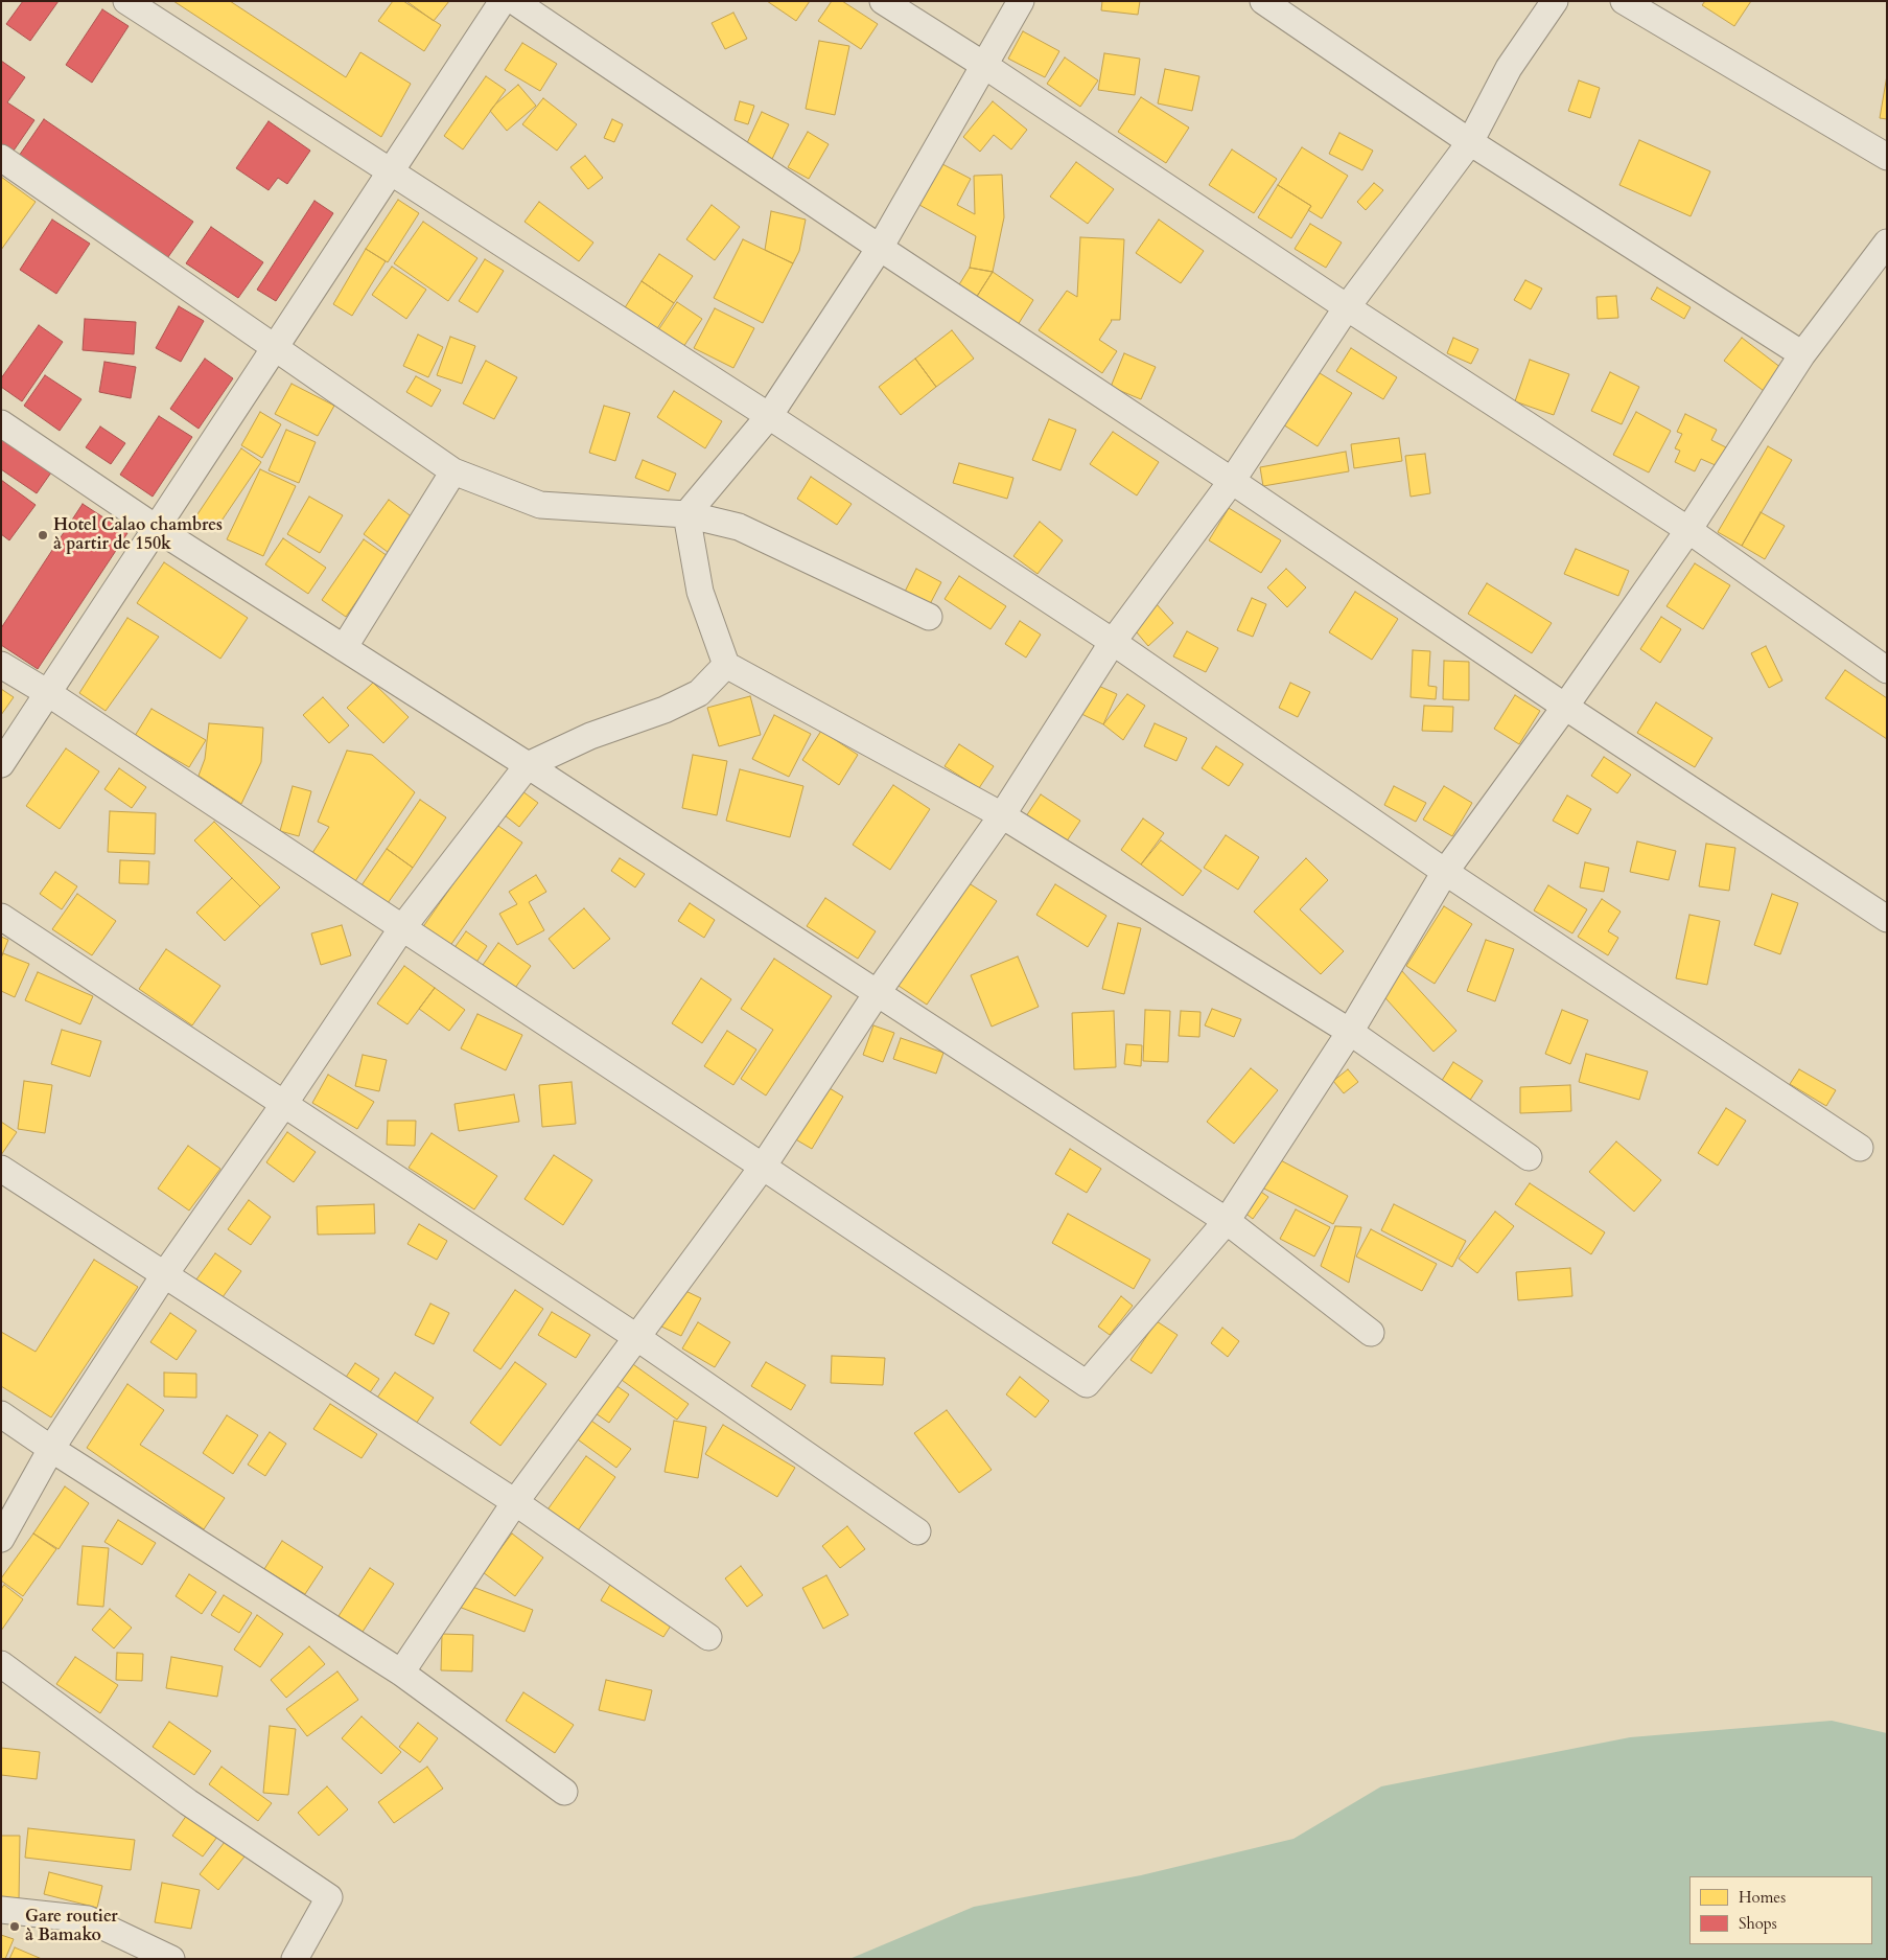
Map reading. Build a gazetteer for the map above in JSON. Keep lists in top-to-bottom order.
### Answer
{
  "places": ["Hotel Calao chambres à partir de 150k", "Gare routier à Bamako"],
  "legend": ["Homes", "Shops"]
}
